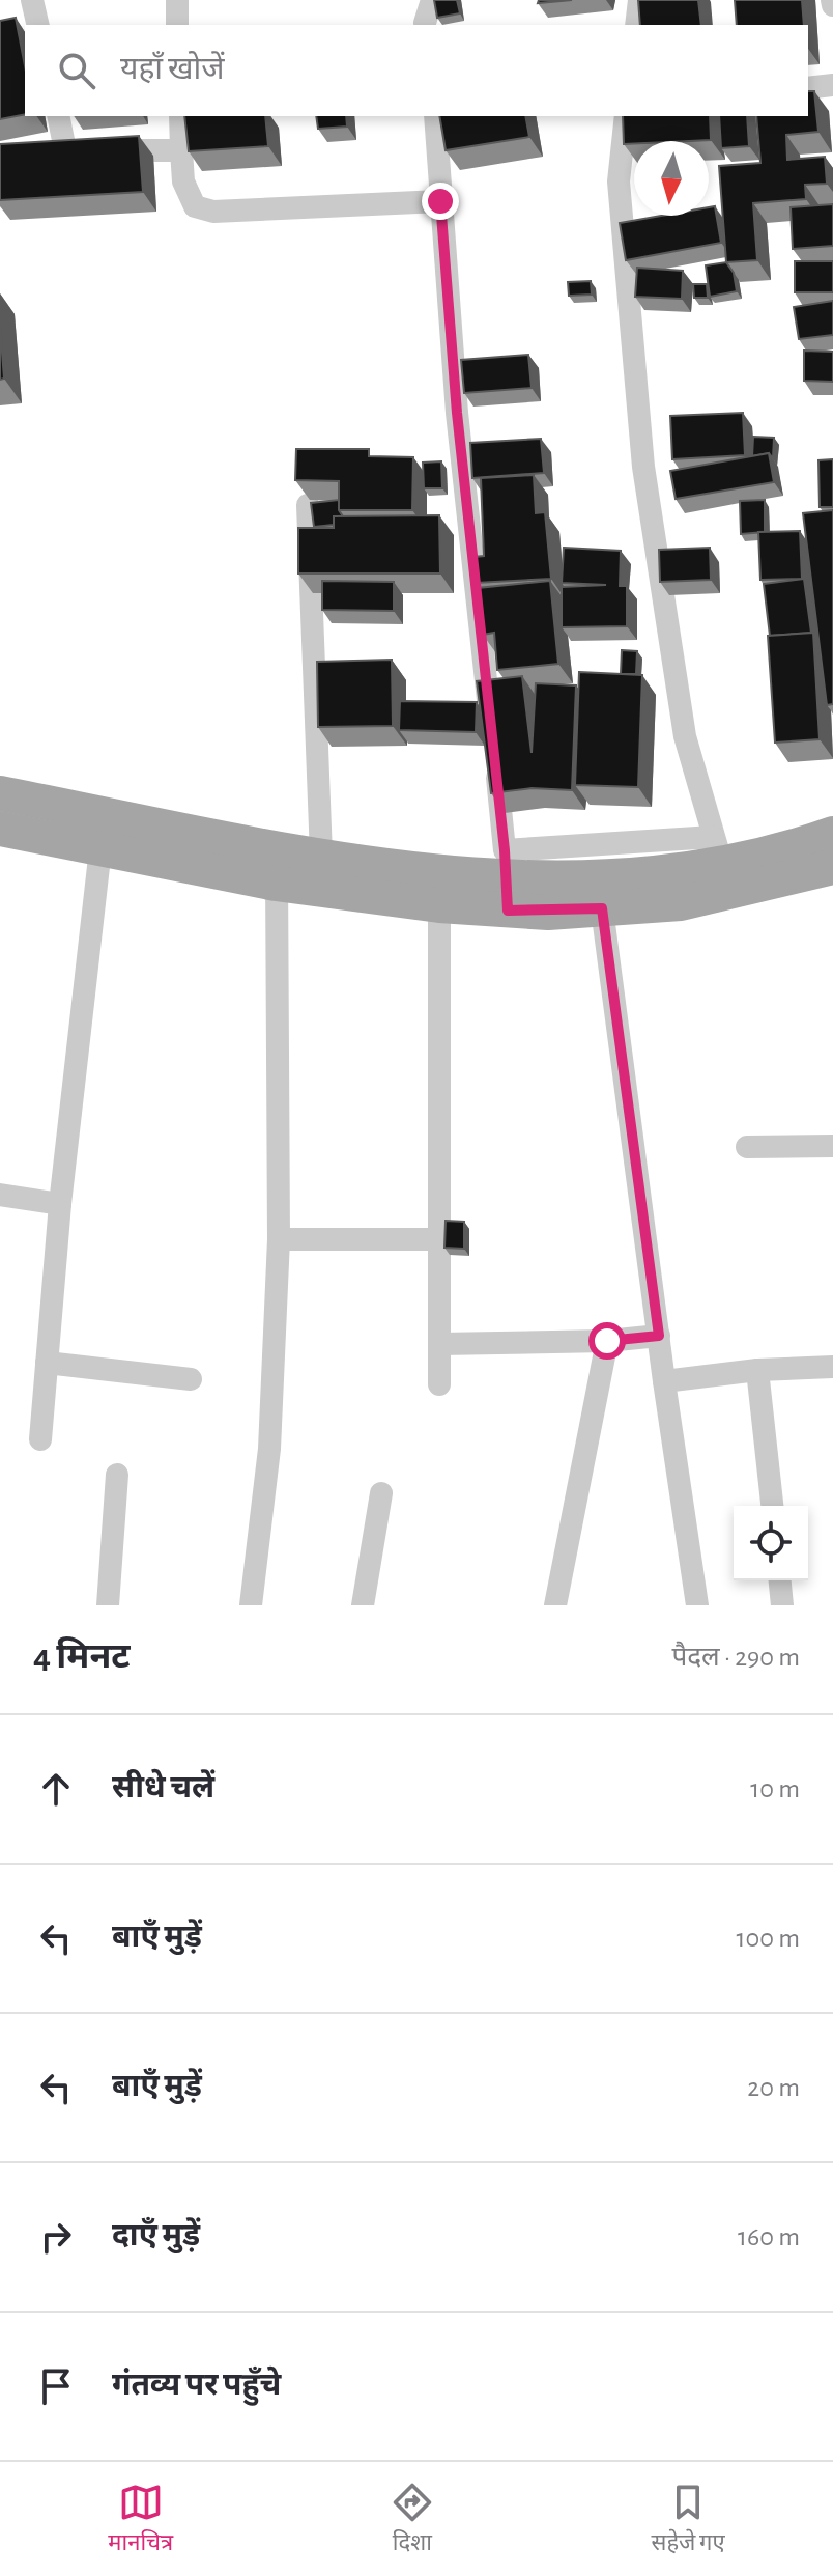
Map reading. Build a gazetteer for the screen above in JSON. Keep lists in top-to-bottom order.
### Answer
{
  "north": "bottom",
  "page": {
    "search": "यहाँ खोजें",
    "heading": ["4 मिनट", "पैदल · 290 m"],
    "list": [
      ["सीधे चलें", "10 m"],
      ["बाएँ मुड़ें", "100 m"],
      ["बाएँ मुड़ें", "20 m"],
      ["दाएँ मुड़ें", "160 m"],
      "गंतव्य पर पहुँचे"
    ],
    "nav": ["मानचित्र", "दिशा", "सहेजे गए"]
  }
}
